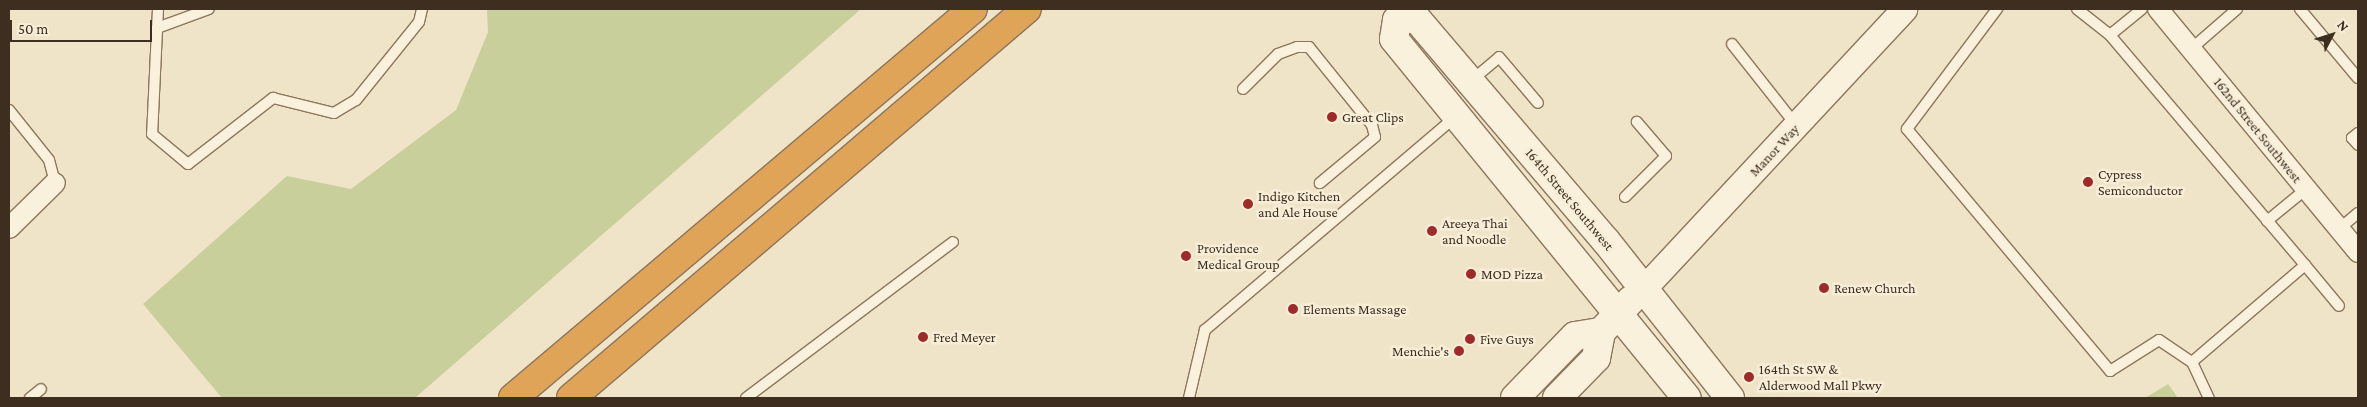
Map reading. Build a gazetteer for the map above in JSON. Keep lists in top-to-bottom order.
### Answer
{
  "streets": {
    "main road": ["164th Street Southwest"],
    "street": ["162nd Street Southwest", "Manor Way"]
  },
  "crossings": [
    ["Manor Way", "164th Street Southwest"]
  ],
  "places": [
    "Great Clips",
    "Cypress Semiconductor",
    "Indigo Kitchen and Ale House",
    "Areeya Thai and Noodle",
    "Providence Medical Group",
    "MOD Pizza",
    "Renew Church",
    "Elements Massage",
    "Fred Meyer",
    "Five Guys",
    "Menchie's",
    "164th St SW & Alderwood Mall Pkwy"
  ],
  "scale_bar": "50 m",
  "north": "top right"
}
